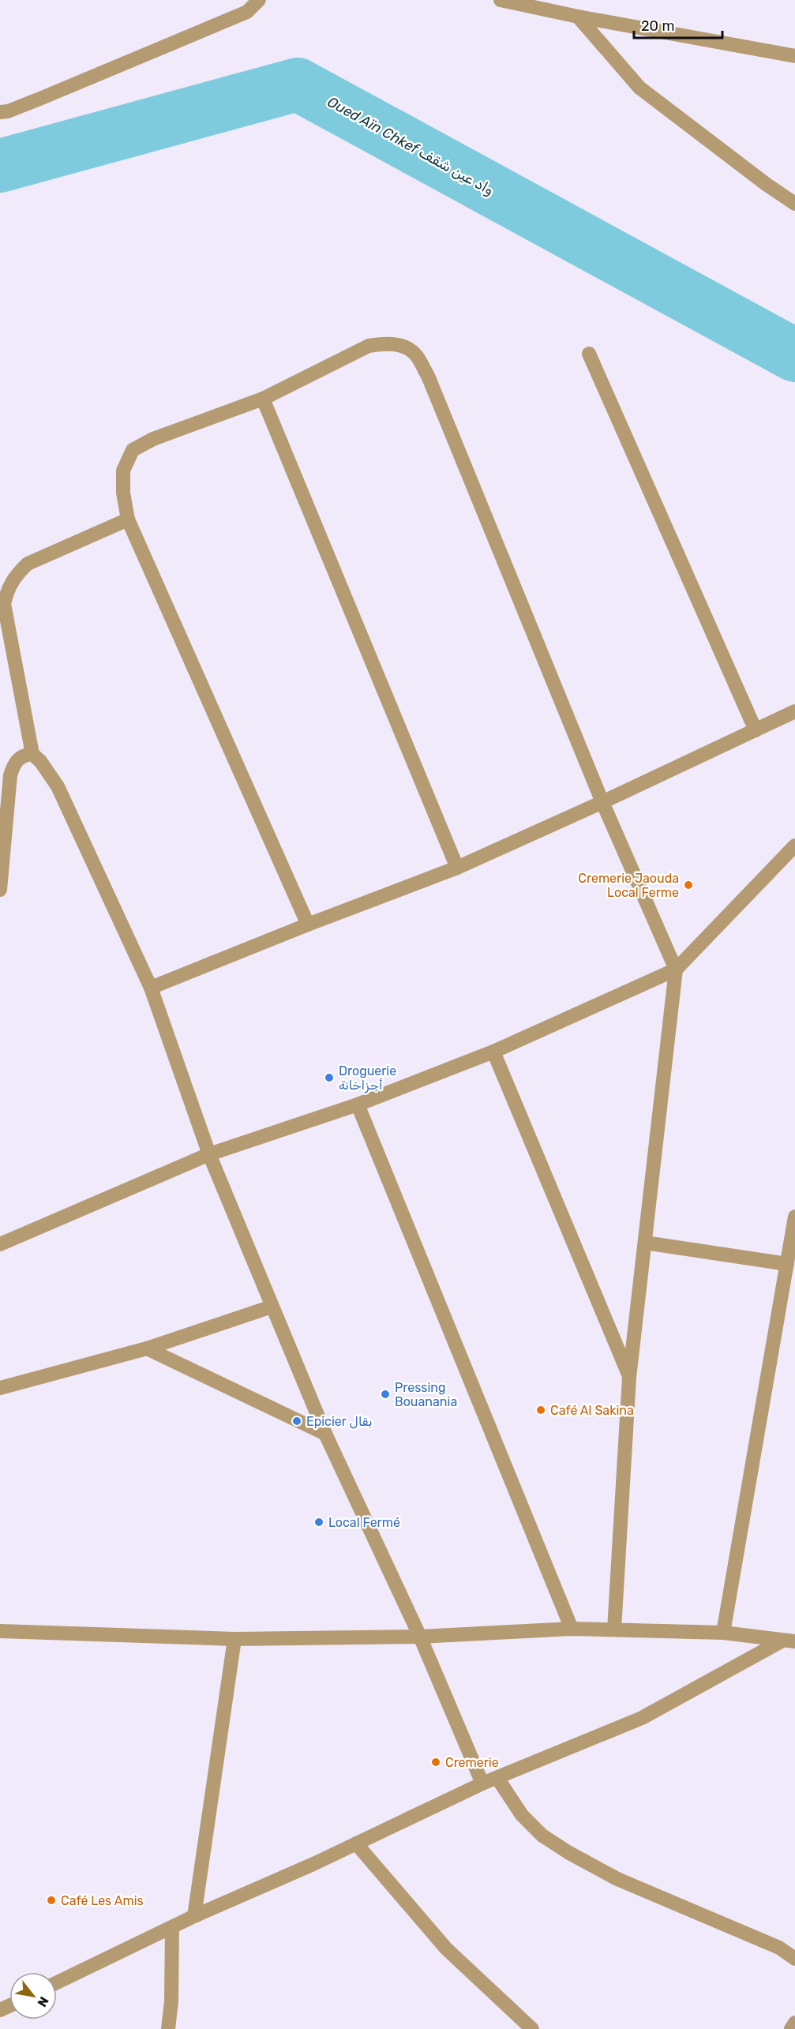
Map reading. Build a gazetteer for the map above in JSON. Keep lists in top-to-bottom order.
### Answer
{
  "water": ["Oued Aïn Chkef واد عين شقف"],
  "places": [
    "Cremerie Jaouda Local Ferme",
    "Droguerie أجزاخانة",
    "Pressing Bouanania",
    "Café Al Sakina",
    "Epicier بقال",
    "Local Fermé",
    "Cremerie",
    "Café Les Amis"
  ],
  "scale_bar": "20 m",
  "north": "bottom right"
}
